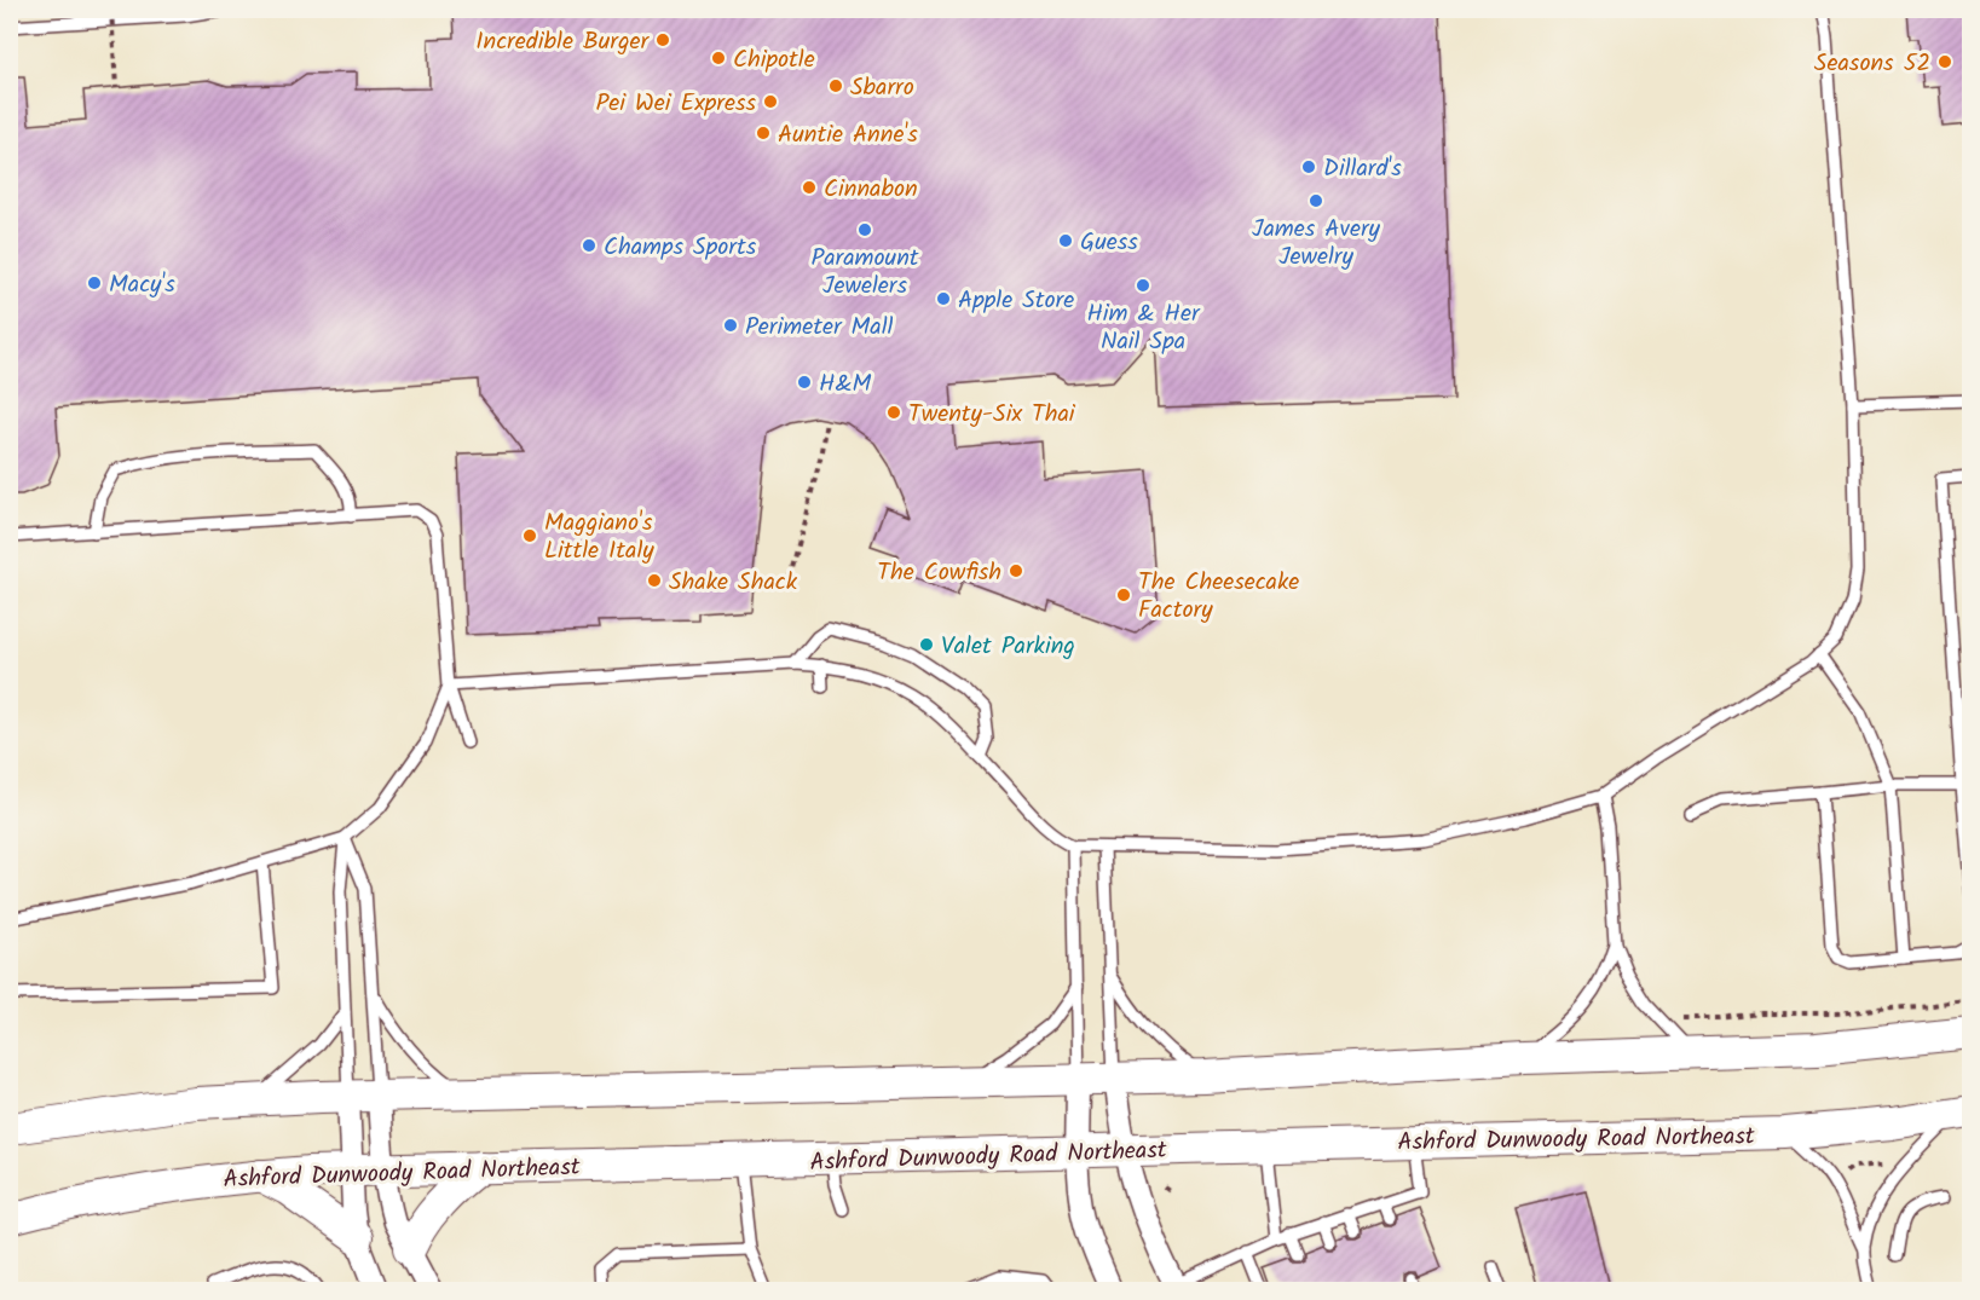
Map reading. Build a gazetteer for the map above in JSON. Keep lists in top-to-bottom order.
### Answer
{
  "streets": {
    "main road": ["Ashford Dunwoody Road Northeast"]
  },
  "places": [
    "Incredible Burger",
    "Chipotle",
    "Seasons 52",
    "Sbarro",
    "Pei Wei Express",
    "Auntie Anne's",
    "Dillard's",
    "Cinnabon",
    "James Avery Jewelry",
    "Paramount Jewelers",
    "Guess",
    "Champs Sports",
    "Macy's",
    "Him & Her Nail Spa",
    "Apple Store",
    "Perimeter Mall",
    "H&M",
    "Twenty-Six Thai",
    "Maggiano's Little Italy",
    "The Cowfish",
    "Shake Shack",
    "The Cheesecake Factory",
    "Valet Parking"
  ]
}
